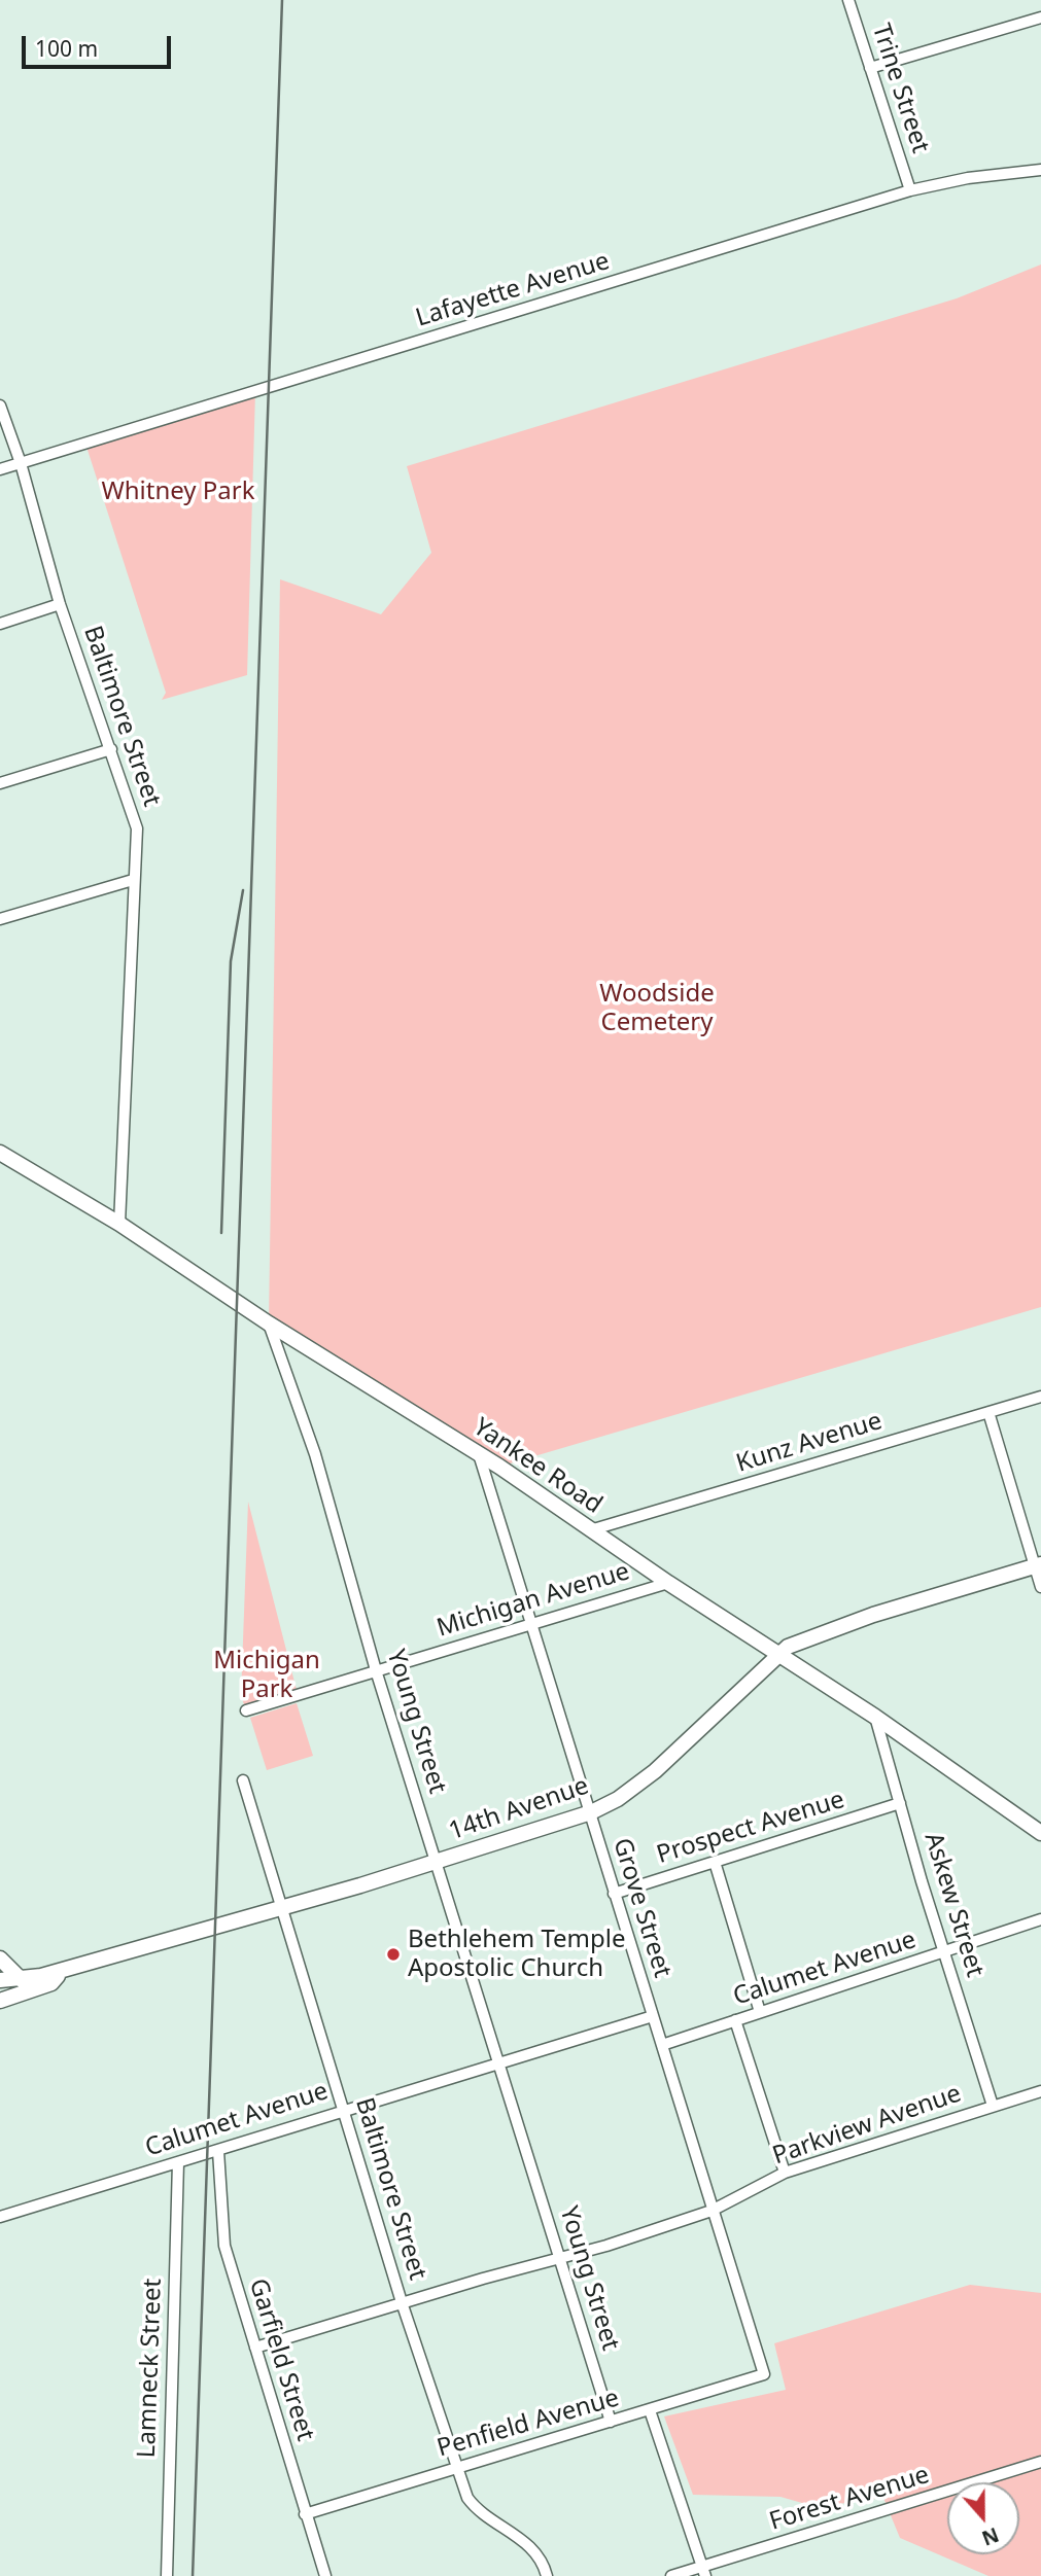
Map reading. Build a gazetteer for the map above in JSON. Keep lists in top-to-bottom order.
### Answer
{
  "streets": {
    "street": [
      "Trine Street",
      "Lafayette Avenue",
      "Baltimore Street",
      "Kunz Avenue",
      "Yankee Road",
      "Michigan Avenue",
      "Young Street",
      "14th Avenue",
      "Prospect Avenue",
      "Askew Street",
      "Grove Street",
      "Calumet Avenue",
      "Parkview Avenue",
      "Garfield Street",
      "Lamneck Street",
      "Penfield Avenue",
      "Forest Avenue"
    ]
  },
  "crossings": [
    ["Trine Street", "Lafayette Avenue"],
    ["Lafayette Avenue", "Baltimore Street"],
    ["Baltimore Street", "Yankee Road"],
    ["Baltimore Street", "14th Avenue"],
    ["Baltimore Street", "Calumet Avenue"],
    ["Baltimore Street", "Parkview Avenue"],
    ["Baltimore Street", "Penfield Avenue"],
    ["Kunz Avenue", "Yankee Road"],
    ["Yankee Road", "Michigan Avenue"],
    ["Yankee Road", "Young Street"],
    ["Yankee Road", "14th Avenue"],
    ["Yankee Road", "Askew Street"],
    ["Yankee Road", "Grove Street"],
    ["Michigan Avenue", "Young Street"],
    ["Michigan Avenue", "Grove Street"],
    ["Young Street", "14th Avenue"],
    ["Young Street", "Calumet Avenue"],
    ["Young Street", "Parkview Avenue"],
    ["Young Street", "Penfield Avenue"],
    ["14th Avenue", "Grove Street"],
    ["Prospect Avenue", "Askew Street"],
    ["Prospect Avenue", "Grove Street"],
    ["Askew Street", "Calumet Avenue"],
    ["Askew Street", "Parkview Avenue"],
    ["Grove Street", "Calumet Avenue"],
    ["Grove Street", "Parkview Avenue"],
    ["Grove Street", "Penfield Avenue"],
    ["Calumet Avenue", "Garfield Street"],
    ["Calumet Avenue", "Lamneck Street"],
    ["Parkview Avenue", "Garfield Street"],
    ["Garfield Street", "Penfield Avenue"]
  ],
  "parks": ["Whitney Park", "Woodside Cemetery", "Michigan Park"],
  "places": ["Bethlehem Temple Apostolic Church"],
  "scale_bar": "100 m",
  "north": "bottom"
}
